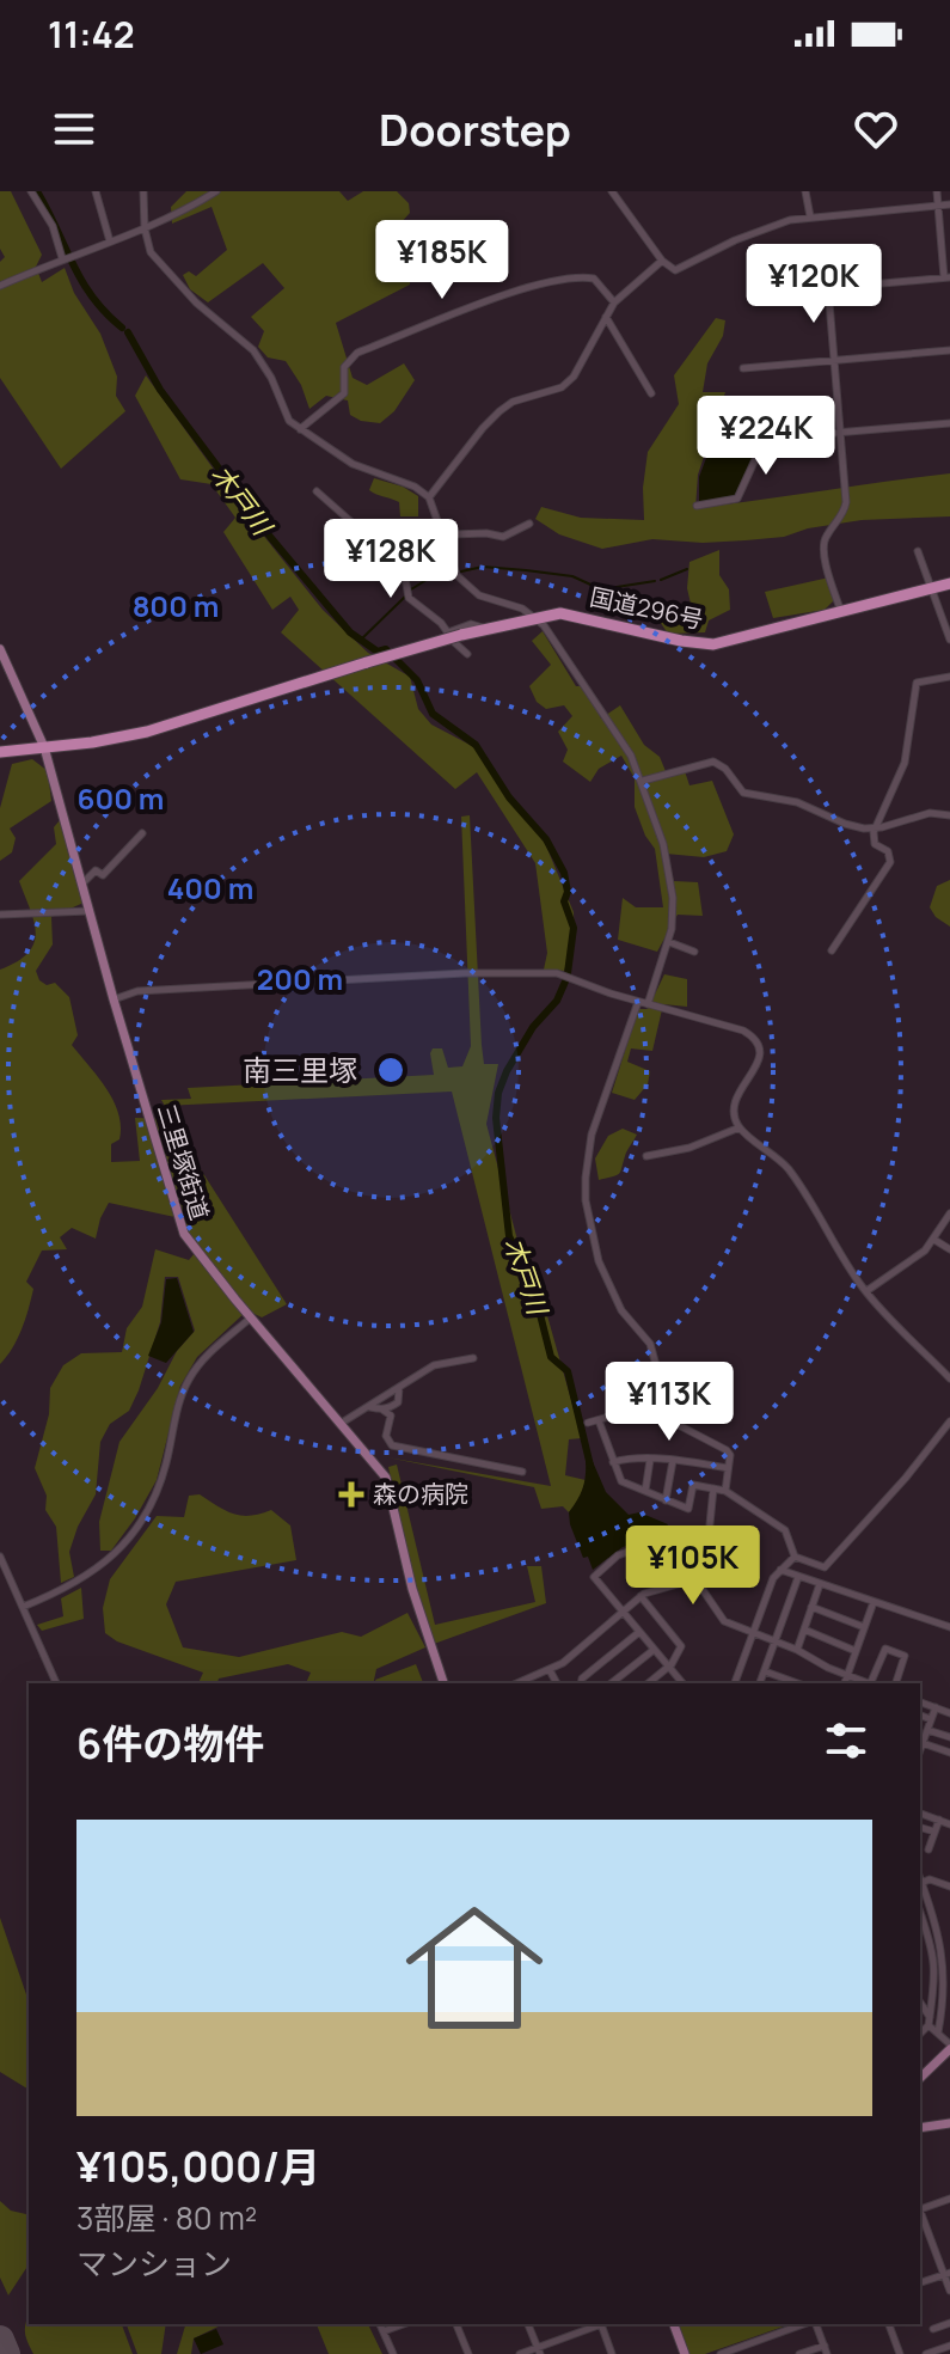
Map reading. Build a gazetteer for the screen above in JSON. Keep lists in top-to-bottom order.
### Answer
{
  "streets": {
    "highway": ["国道296号"],
    "main road": ["三里塚街道"]
  },
  "crossings": [
    ["国道296号", "三里塚街道"]
  ],
  "districts": ["南三里塚"],
  "water": ["木戸川"],
  "places": {
    "health": ["森の病院"]
  },
  "page": {
    "status": "11:42",
    "header": "Doorstep",
    "price": [
      "¥185K",
      "¥120K",
      "¥224K",
      "¥128K",
      "¥113K",
      "¥105K"
    ],
    "heading": "6件の物件",
    "list": [
      {
        "name": "¥105,000/月",
        "note": "3部屋 · 80 m² · マンション"
      }
    ]
  },
  "rings": [
    "800 m",
    "600 m",
    "400 m",
    "200 m"
  ]
}
